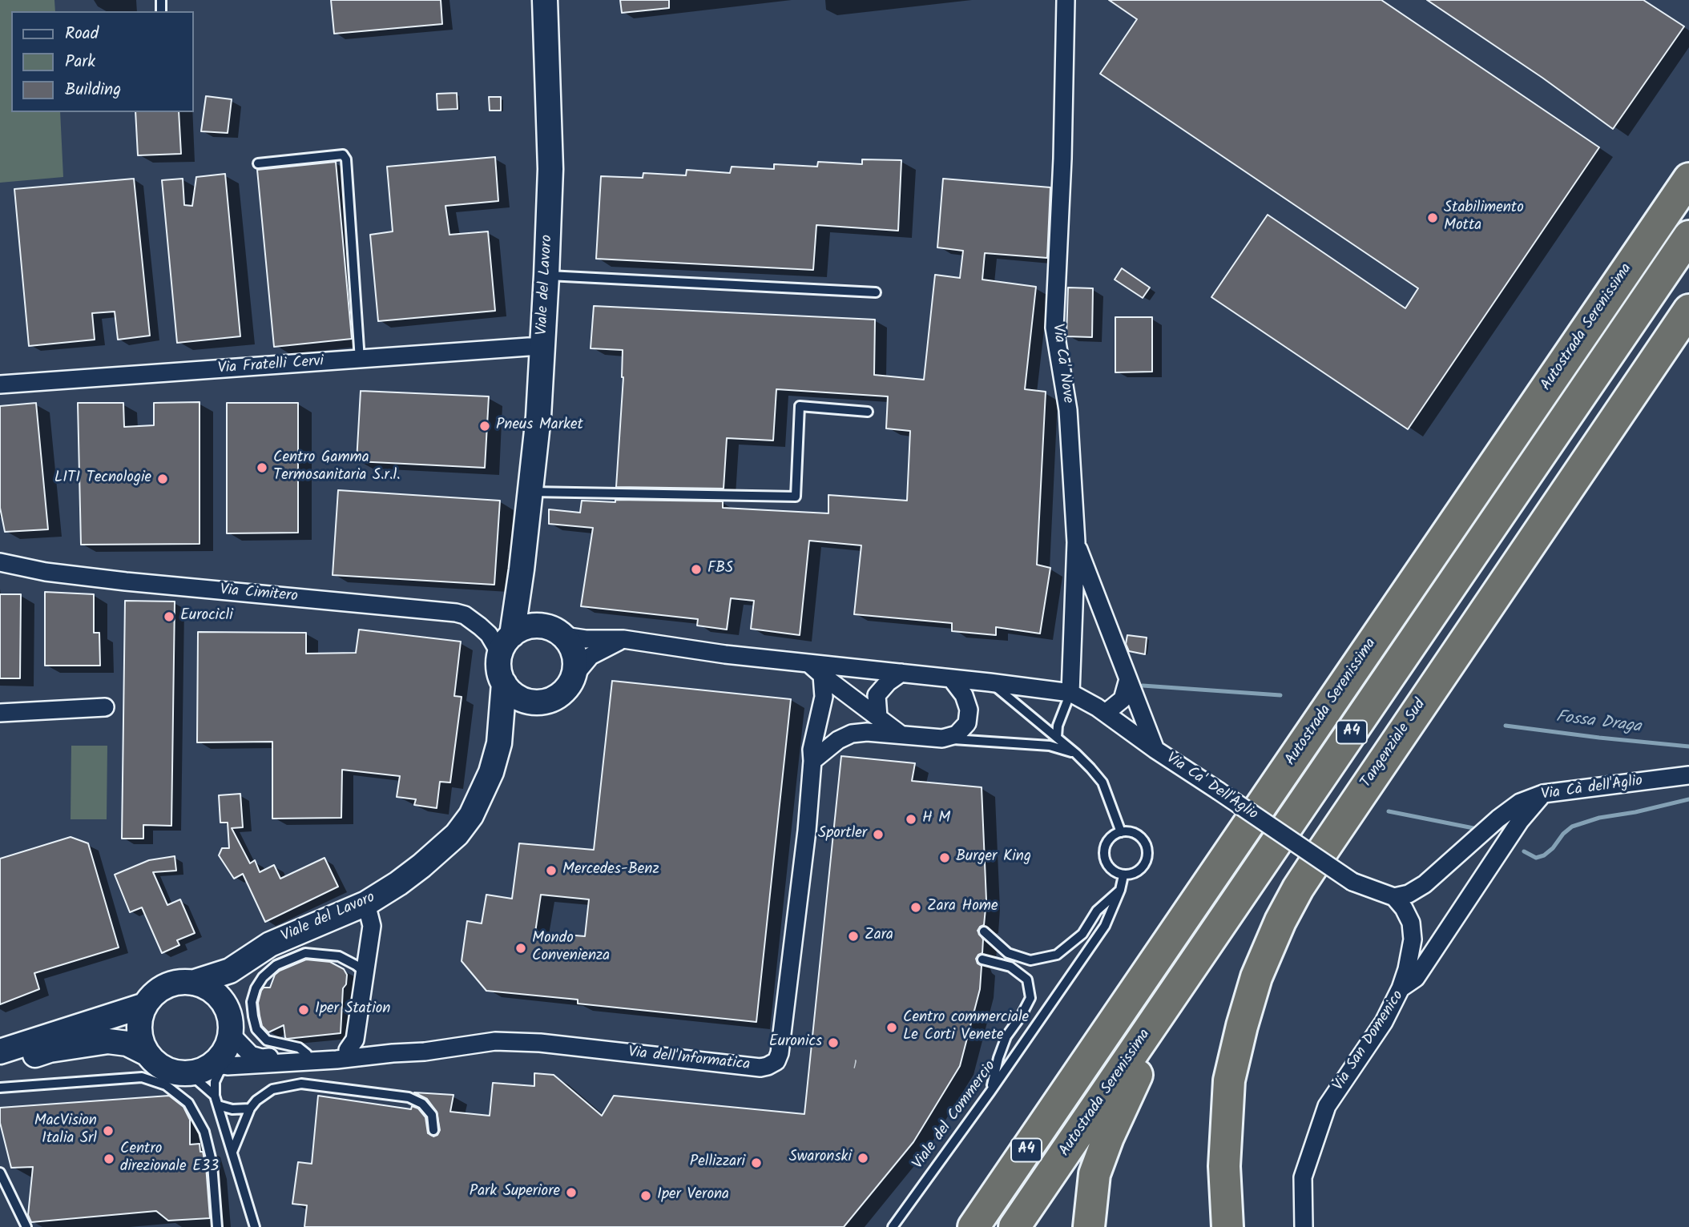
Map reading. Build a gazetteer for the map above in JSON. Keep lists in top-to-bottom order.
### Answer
{
  "streets": {
    "highway": ["Autostrada Serenissima", "A4", "Tangenziale Sud"],
    "street": [
      "Viale del Lavoro",
      "Via Ca' Nove",
      "Via Fratelli Cervi",
      "Via Cimitero",
      "Via Ca' Dell'Aglio",
      "Via Cà dell'Aglio",
      "Via San Domenico",
      "Via dell'Informatica"
    ],
    "lane": ["Viale del Commercio"]
  },
  "crossings": [
    ["Viale del Lavoro", "Via Fratelli Cervi"],
    ["Viale del Lavoro", "Via Cimitero"],
    ["Viale del Lavoro", "Via dell'Informatica"],
    ["Autostrada Serenissima", "A4"],
    ["Via Ca' Nove", "Via Ca' Dell'Aglio"],
    ["Via Ca' Dell'Aglio", "Via Cà dell'Aglio"],
    ["Via Cà dell'Aglio", "Via San Domenico"]
  ],
  "water": ["Fossa Draga"],
  "places": [
    "Stabilimento Motta",
    "Pneus Market",
    "Centro Gamma Termosanitaria S.r.l.",
    "LITI Tecnologie",
    "FBS",
    "Eurocicli",
    "H M",
    "Sportler",
    "Burger King",
    "Mercedes-Benz",
    "Zara Home",
    "Zara",
    "Mondo Convenienza",
    "Iper Station",
    "Centro commerciale Le Corti Venete",
    "Euronics",
    "MacVision Italia Srl",
    "Swaronski",
    "Centro direzionale E33",
    "Pellizzari",
    "Park Superiore",
    "Iper Verona"
  ],
  "house_numbers": ["1"],
  "legend": ["Road", "Park", "Building"]
}
